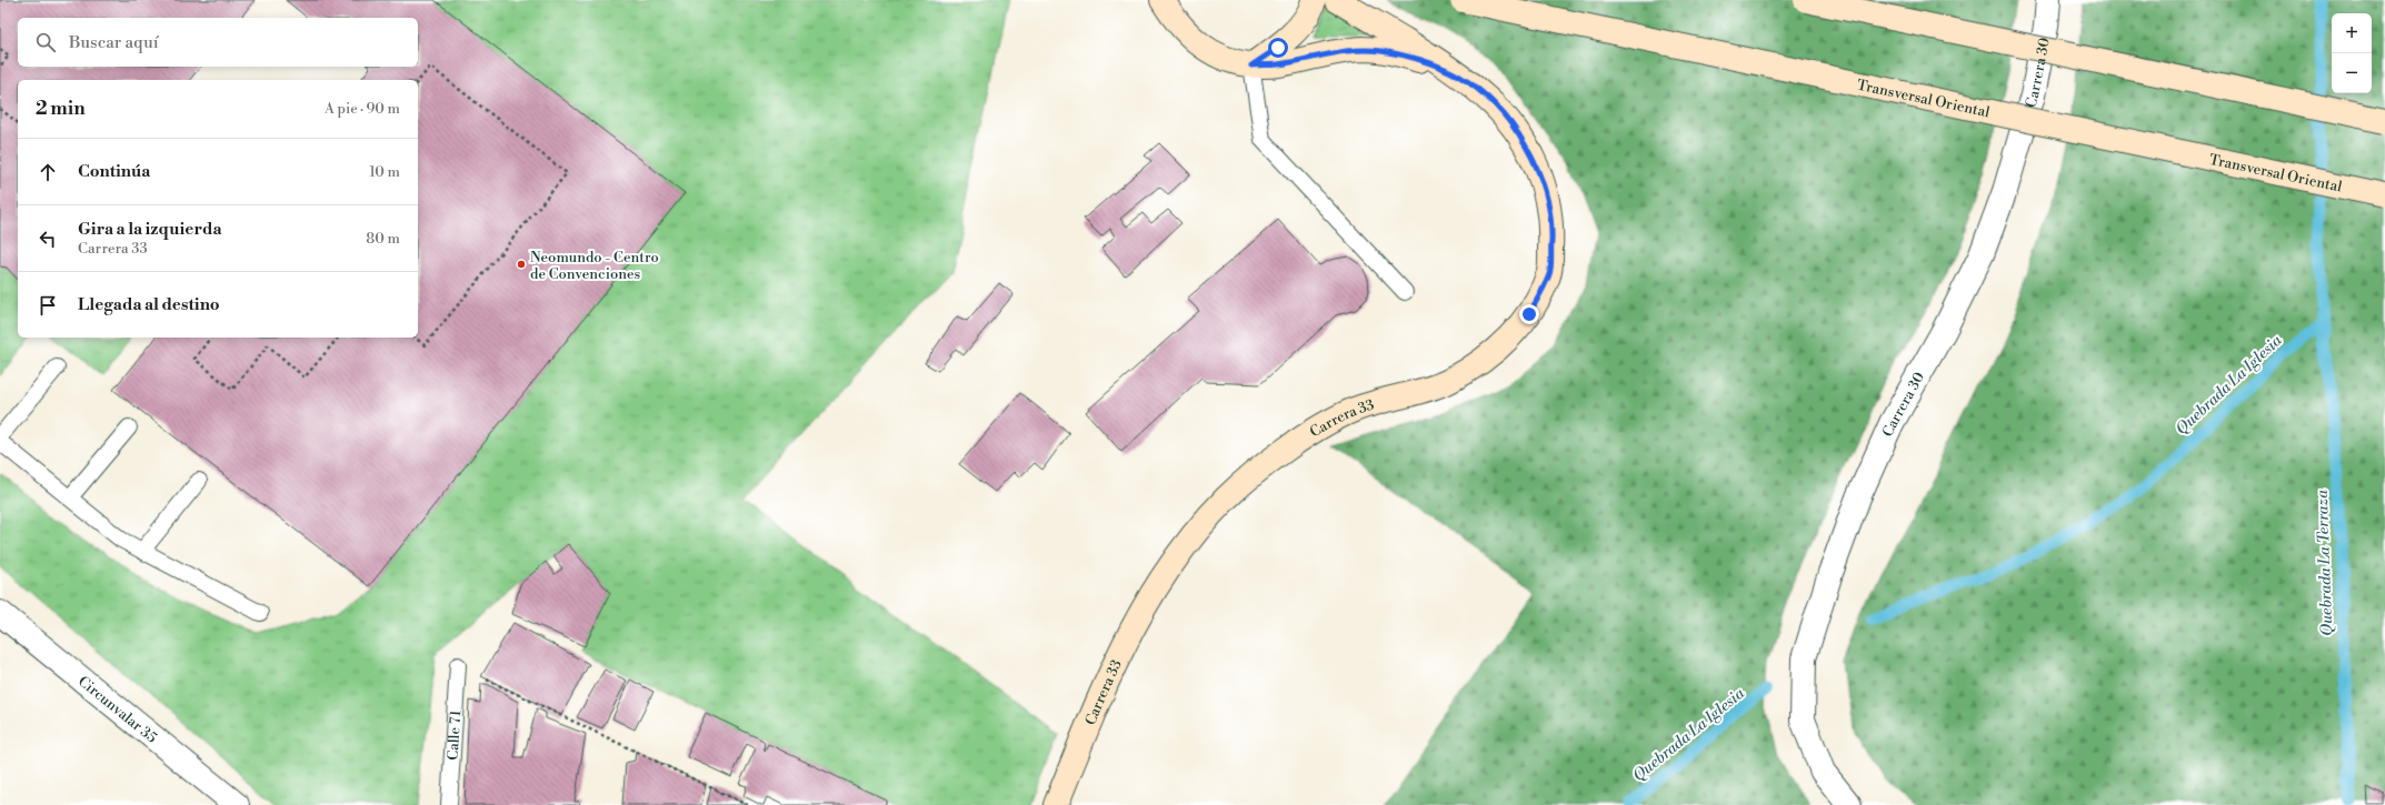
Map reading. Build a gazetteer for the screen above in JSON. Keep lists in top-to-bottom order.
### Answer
{
  "streets": {
    "main road": ["Transversal Oriental", "Carrera 33"],
    "street": ["Carrera 30", "Circunvalar 35"],
    "lane": ["Calle 71"]
  },
  "water": ["Quebrada La Iglesia", "Quebrada La Terraza"],
  "places": ["Neomundo - Centro de Convenciones"],
  "page": {
    "map_buttons": ["+", "−"],
    "search": "Buscar aquí",
    "heading": ["2 min", "A pie · 90 m"],
    "list": [
      ["Continúa", "10 m"],
      ["Gira a la izquierda", "Carrera 33", "80 m"],
      "Llegada al destino"
    ]
  }
}
